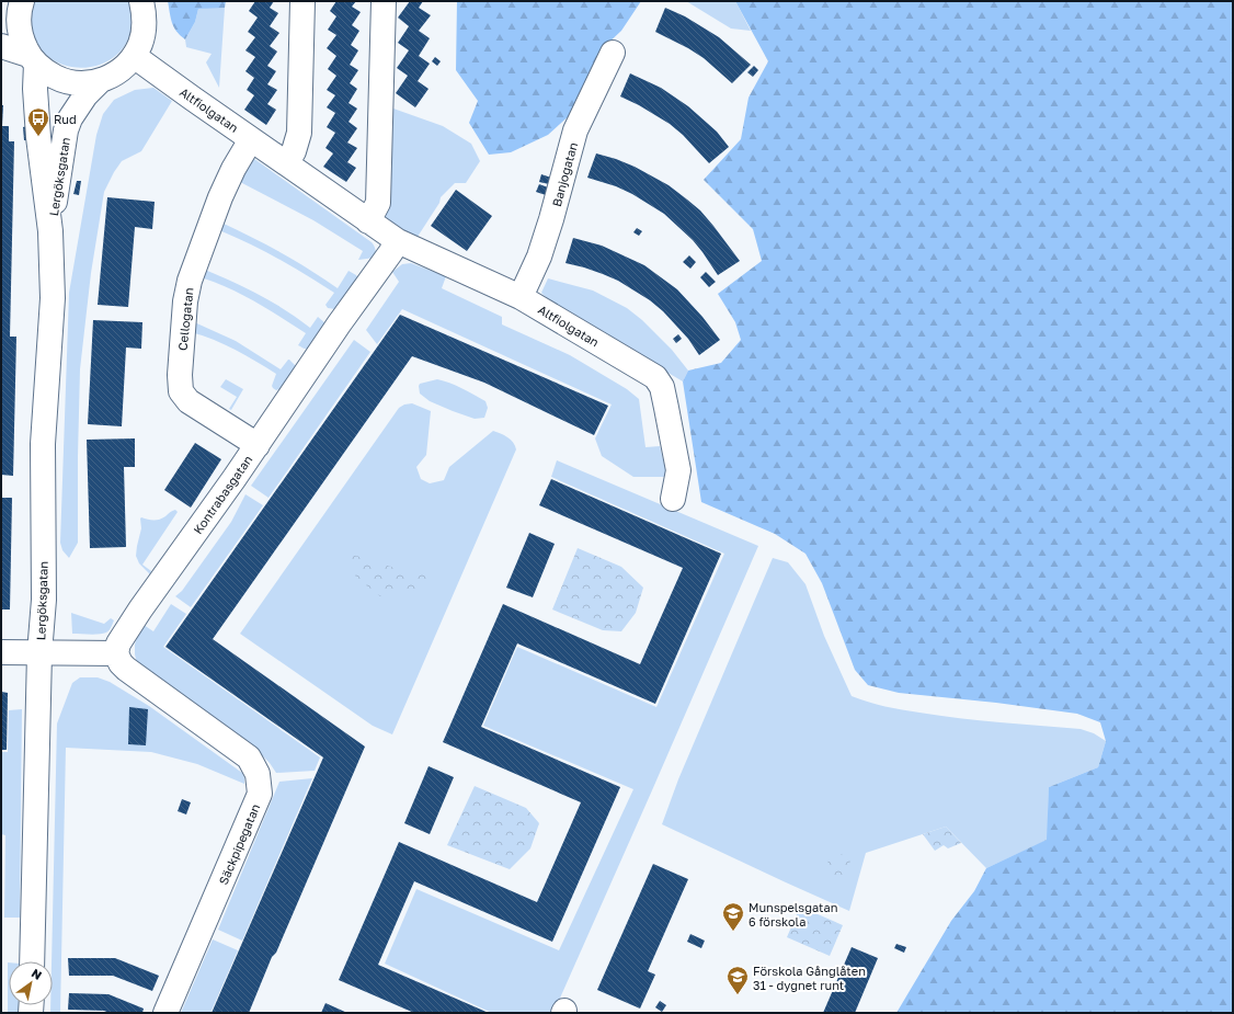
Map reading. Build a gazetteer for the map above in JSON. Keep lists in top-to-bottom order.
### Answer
{
  "streets": {
    "street": [
      "Altfiolgatan",
      "Banjogatan",
      "Lergöksgatan",
      "Cellogatan",
      "Kontrabasgatan",
      "Säckpipegatan"
    ]
  },
  "crossings": [
    ["Altfiolgatan", "Banjogatan"],
    ["Altfiolgatan", "Cellogatan"],
    ["Altfiolgatan", "Kontrabasgatan"],
    ["Cellogatan", "Kontrabasgatan"],
    ["Kontrabasgatan", "Säckpipegatan"]
  ],
  "places": {
    "bus stop": ["Rud"],
    "school or university": ["Munspelsgatan 6 förskola", "Förskola Gånglåten 31 - dygnet runt"]
  },
  "north": "top right"
}
